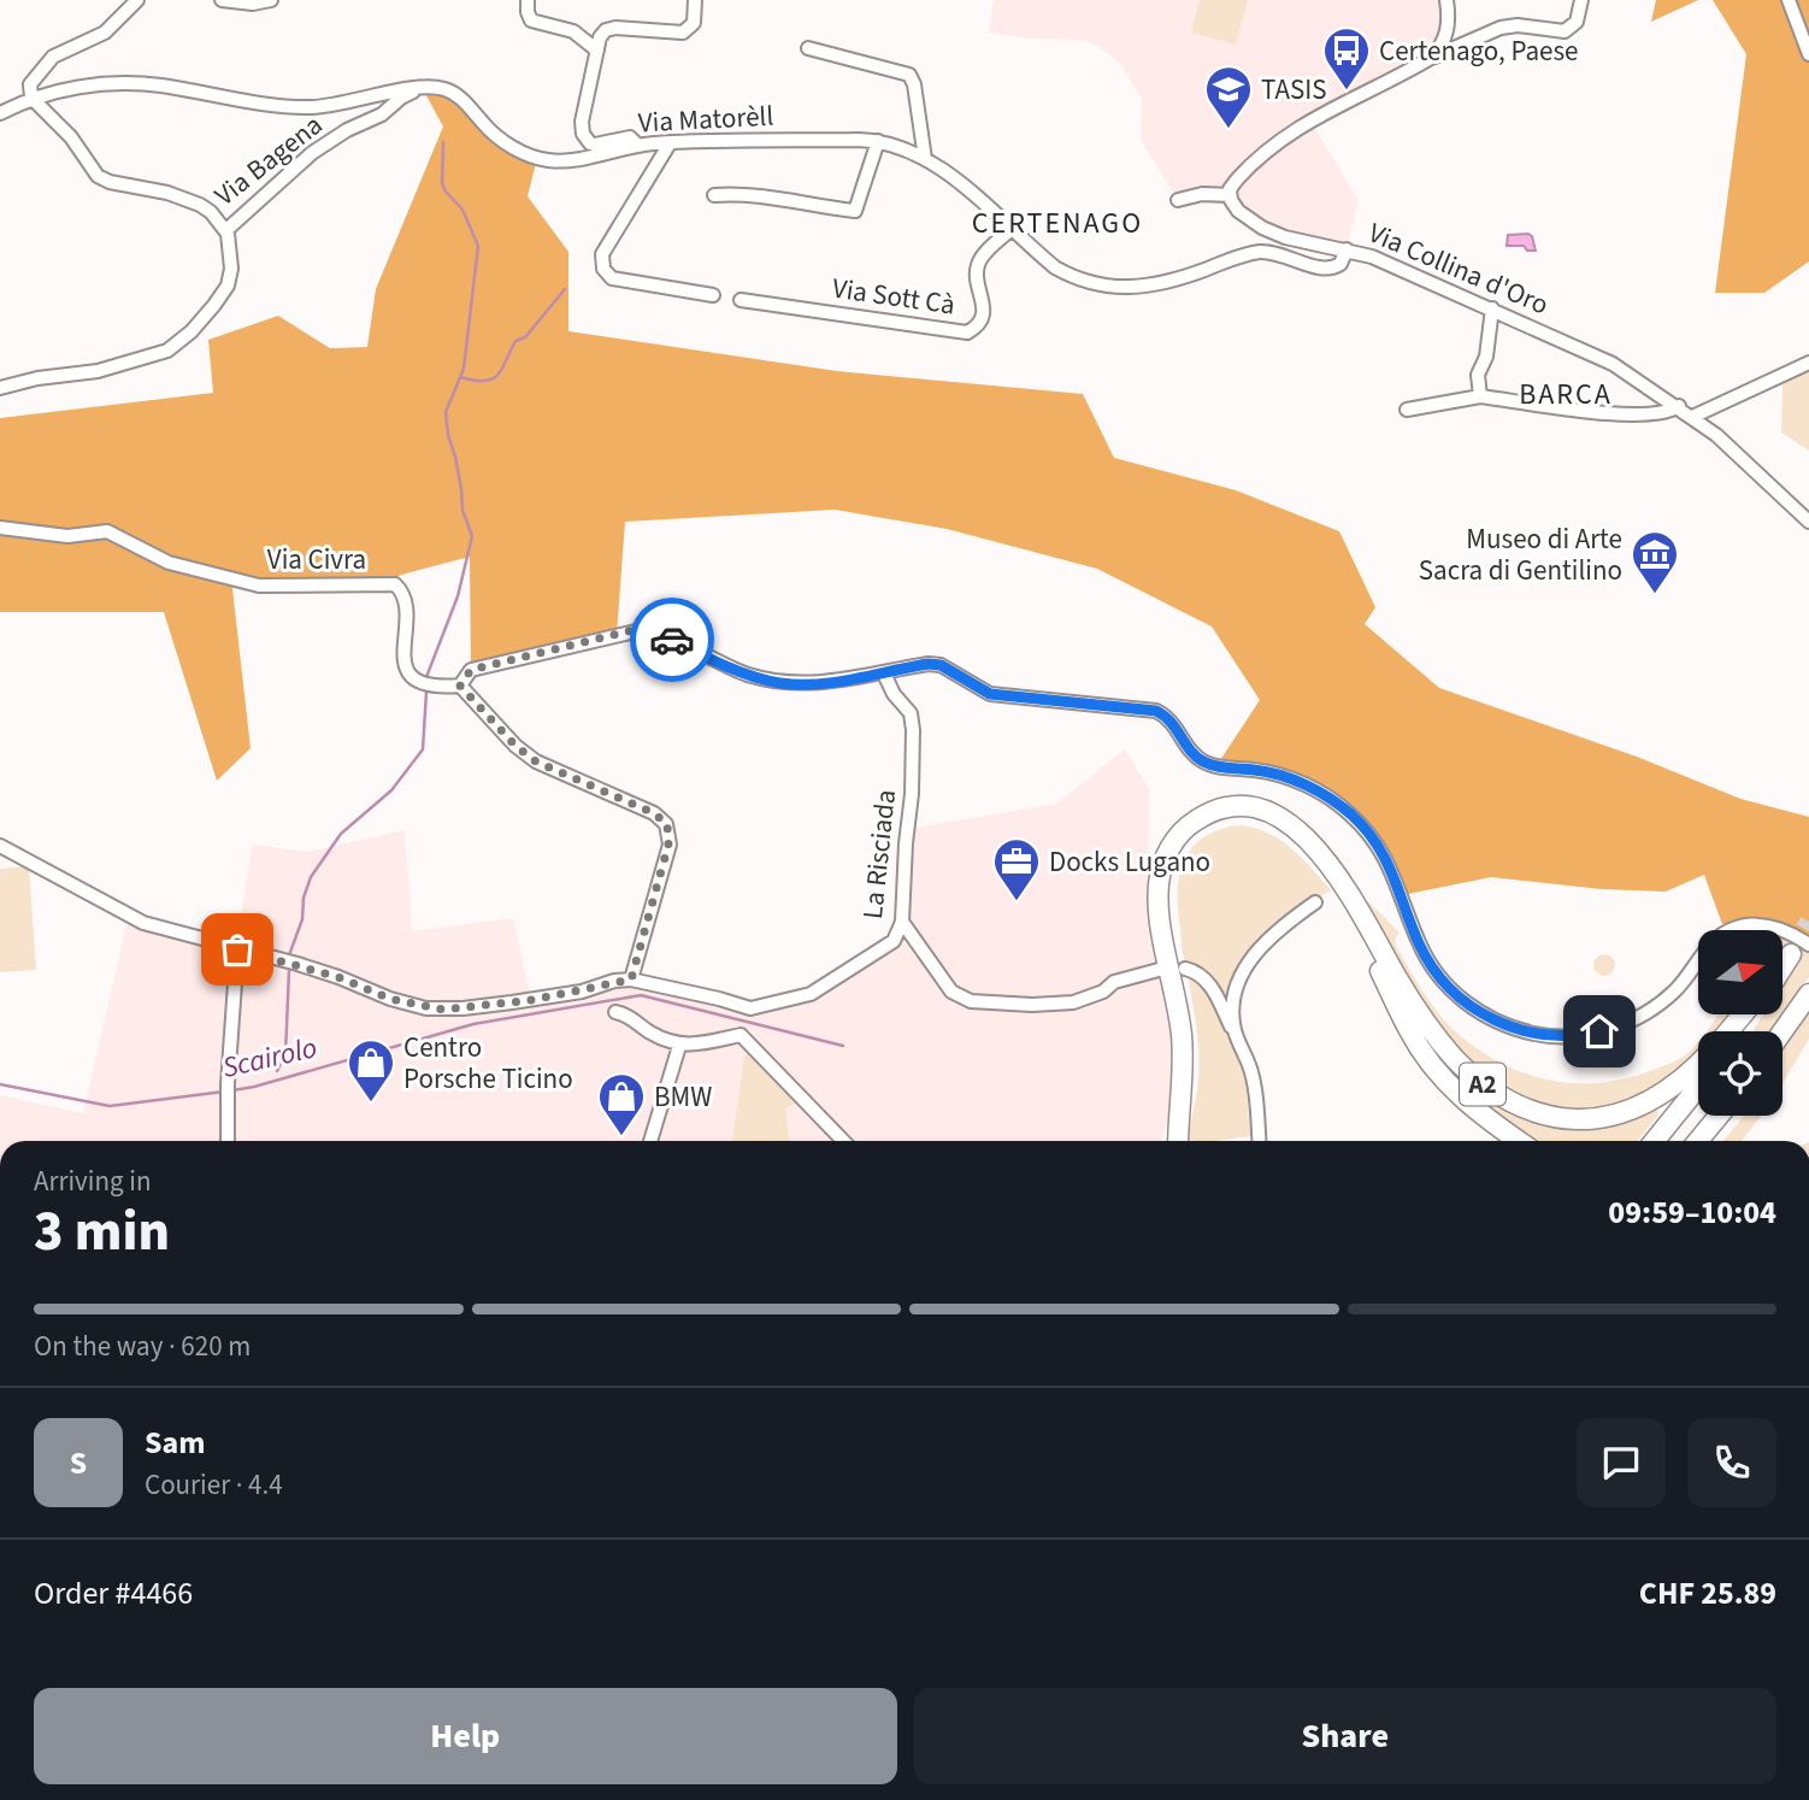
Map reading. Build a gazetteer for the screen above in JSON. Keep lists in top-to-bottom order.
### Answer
{
  "streets": {
    "highway": ["A2"],
    "street": [
      "Via Matorèll",
      "Via Bagena",
      "Via Collina d'Oro",
      "Via Sott Cà",
      "Via Civra",
      "La Risciada"
    ]
  },
  "crossings": [
    ["Via Matorèll", "Via Bagena"],
    ["Via Matorèll", "Via Collina d'Oro"],
    ["Via Matorèll", "Via Sott Cà"]
  ],
  "districts": ["CERTENAGO", "BARCA"],
  "water": ["Scairolo"],
  "places": {
    "bus stop": ["Certenago, Paese"],
    "school or university": ["TASIS"],
    "museum": ["Museo di Arte Sacra di Gentilino"],
    "office": ["Docks Lugano"],
    "shop": ["Centro Porsche Ticino", "BMW"]
  },
  "north": "right",
  "page": {
    "heading": ["3 min", "Arriving in", "09:59–10:04"],
    "panel": [
      "Sam",
      "Courier · 4.4",
      "Order #4466",
      "CHF 25.89"
    ],
    "bar": "On the way · 620 m",
    "round": "S",
    "buttons": ["Help", "Share"]
  }
}
